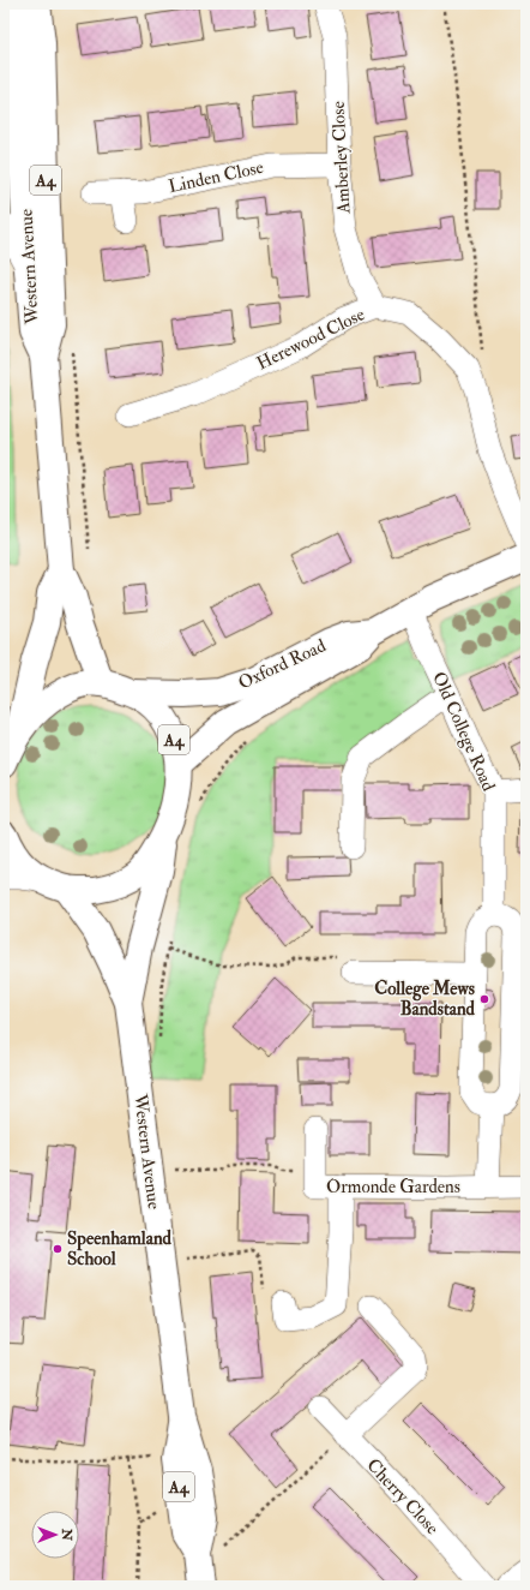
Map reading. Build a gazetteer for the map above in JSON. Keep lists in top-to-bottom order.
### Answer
{
  "streets": {
    "main road": ["A4", "Western Avenue", "Oxford Road"],
    "street": [
      "Amberley Close",
      "Linden Close",
      "Herewood Close",
      "Old College Road",
      "Ormonde Gardens",
      "Cherry Close"
    ]
  },
  "crossings": [
    ["Amberley Close", "Linden Close"],
    ["Amberley Close", "Herewood Close"],
    ["A4", "Western Avenue"],
    ["A4", "Oxford Road"],
    ["Oxford Road", "Old College Road"]
  ],
  "places": ["College Mews Bandstand", "Speenhamland School"],
  "north": "right"
}
